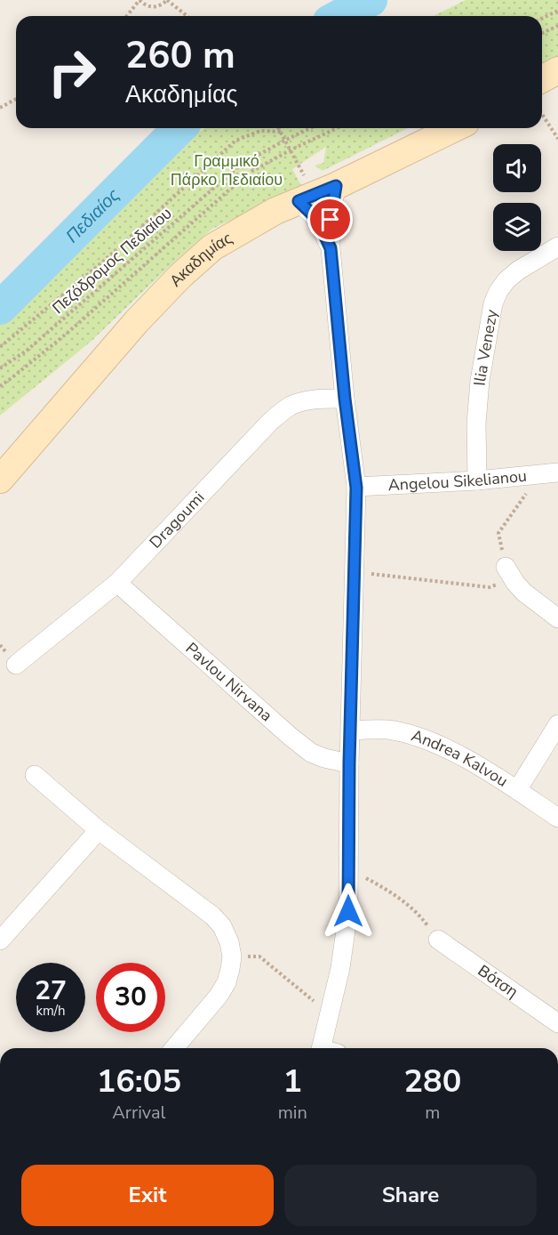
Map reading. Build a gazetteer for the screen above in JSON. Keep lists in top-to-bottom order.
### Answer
{
  "streets": {
    "street": [
      "Ακαδημίας",
      "Ilia Venezy",
      "Angelou Sikelianou",
      "Dragoumi",
      "Pavlou Nirvana",
      "Andrea Kalvou",
      "Βότση"
    ],
    "path": ["Πεζόδρομος Πεδιαίου"]
  },
  "crossings": [
    ["Ilia Venezy", "Angelou Sikelianou"],
    ["Dragoumi", "Pavlou Nirvana"]
  ],
  "water": ["Πεδιαίος"],
  "parks": ["Γραμμικό Πάρκο Πεδιαίου"],
  "page": {
    "turn": ["260 m", "Ακαδημίας"],
    "speed": "27 km/h",
    "limit": "30",
    "eta": [
      "16:05",
      "Arrival",
      "1",
      "min",
      "280",
      "m"
    ],
    "buttons": ["Exit", "Share"]
  }
}
